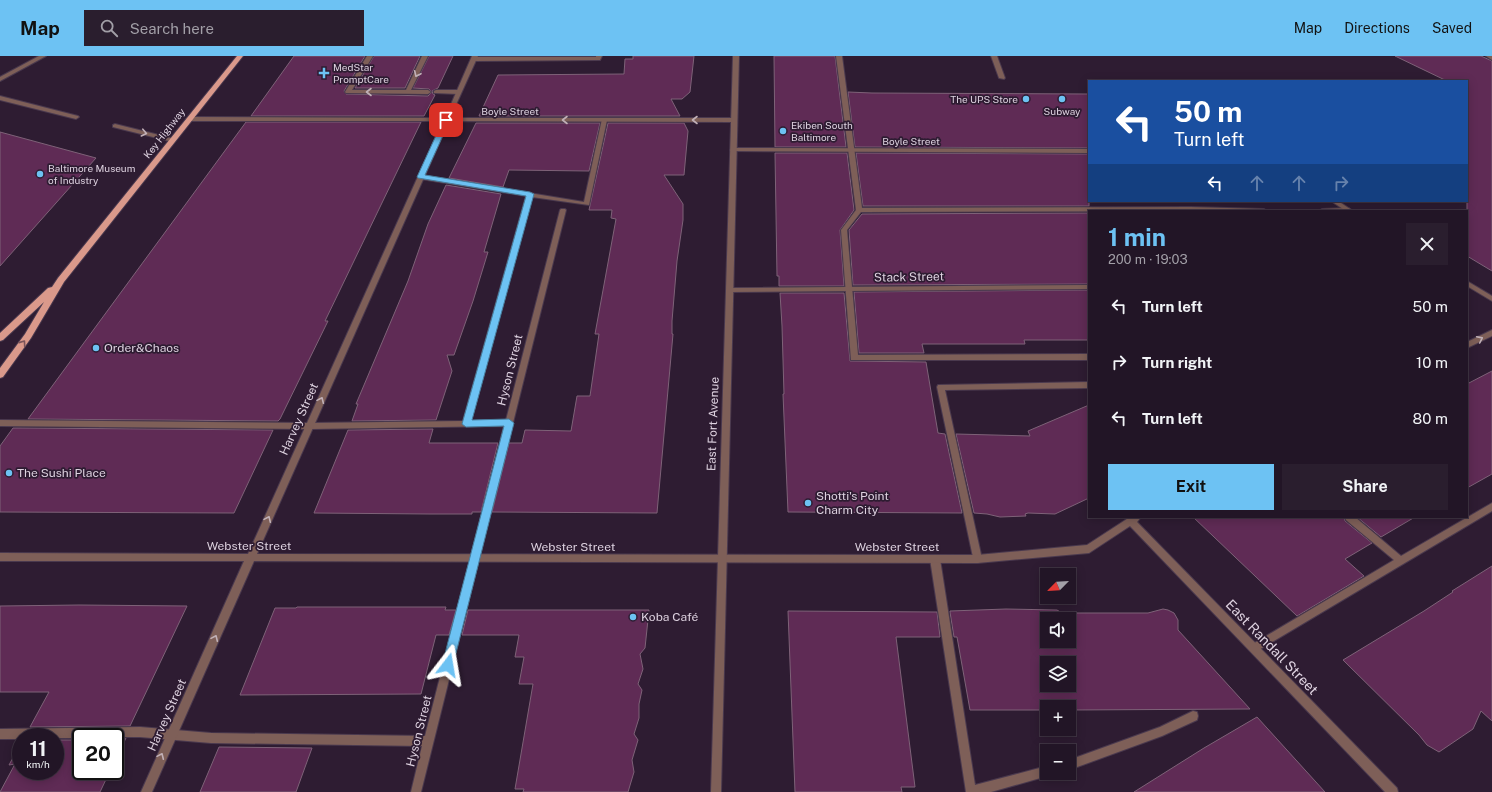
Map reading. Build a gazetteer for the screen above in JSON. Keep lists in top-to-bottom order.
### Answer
{
  "streets": {
    "main road": ["Key Highway"],
    "street": [
      "Boyle Street",
      "Stack Street",
      "Hyson Street",
      "Harvey Street",
      "East Fort Avenue",
      "Webster Street",
      "East Randall Street"
    ]
  },
  "crossings": [
    ["Boyle Street", "Key Highway"],
    ["Boyle Street", "Harvey Street"],
    ["Boyle Street", "East Fort Avenue"],
    ["Stack Street", "East Fort Avenue"],
    ["Hyson Street", "Webster Street"],
    ["Harvey Street", "Webster Street"],
    ["East Fort Avenue", "Webster Street"],
    ["Webster Street", "East Randall Street"]
  ],
  "one_way": ["Harvey Street"],
  "places": {
    "health": ["MedStar PromptCare"],
    "other": [
      "The UPS Store",
      "Subway",
      "Ekiben South Baltimore",
      "Baltimore Museum of Industry",
      "Order&Chaos",
      "The Sushi Place",
      "Shotti's Point Charm City",
      "Koba Café"
    ]
  },
  "north": "bottom left",
  "page": {
    "header": "Map",
    "search": "Search here",
    "nav": ["Map", "Directions", "Saved"],
    "turn": ["50 m", "Turn left"],
    "heading": ["1 min", "200 m · 19:03"],
    "list": [
      {
        "name": "Turn left",
        "value": "50 m"
      },
      {
        "name": "Turn right",
        "value": "10 m"
      },
      {
        "name": "Turn left",
        "value": "80 m"
      }
    ],
    "buttons": ["Exit", "Share"],
    "map_buttons": ["+", "−"],
    "speed": "11 km/h",
    "limit": "20"
  }
}
